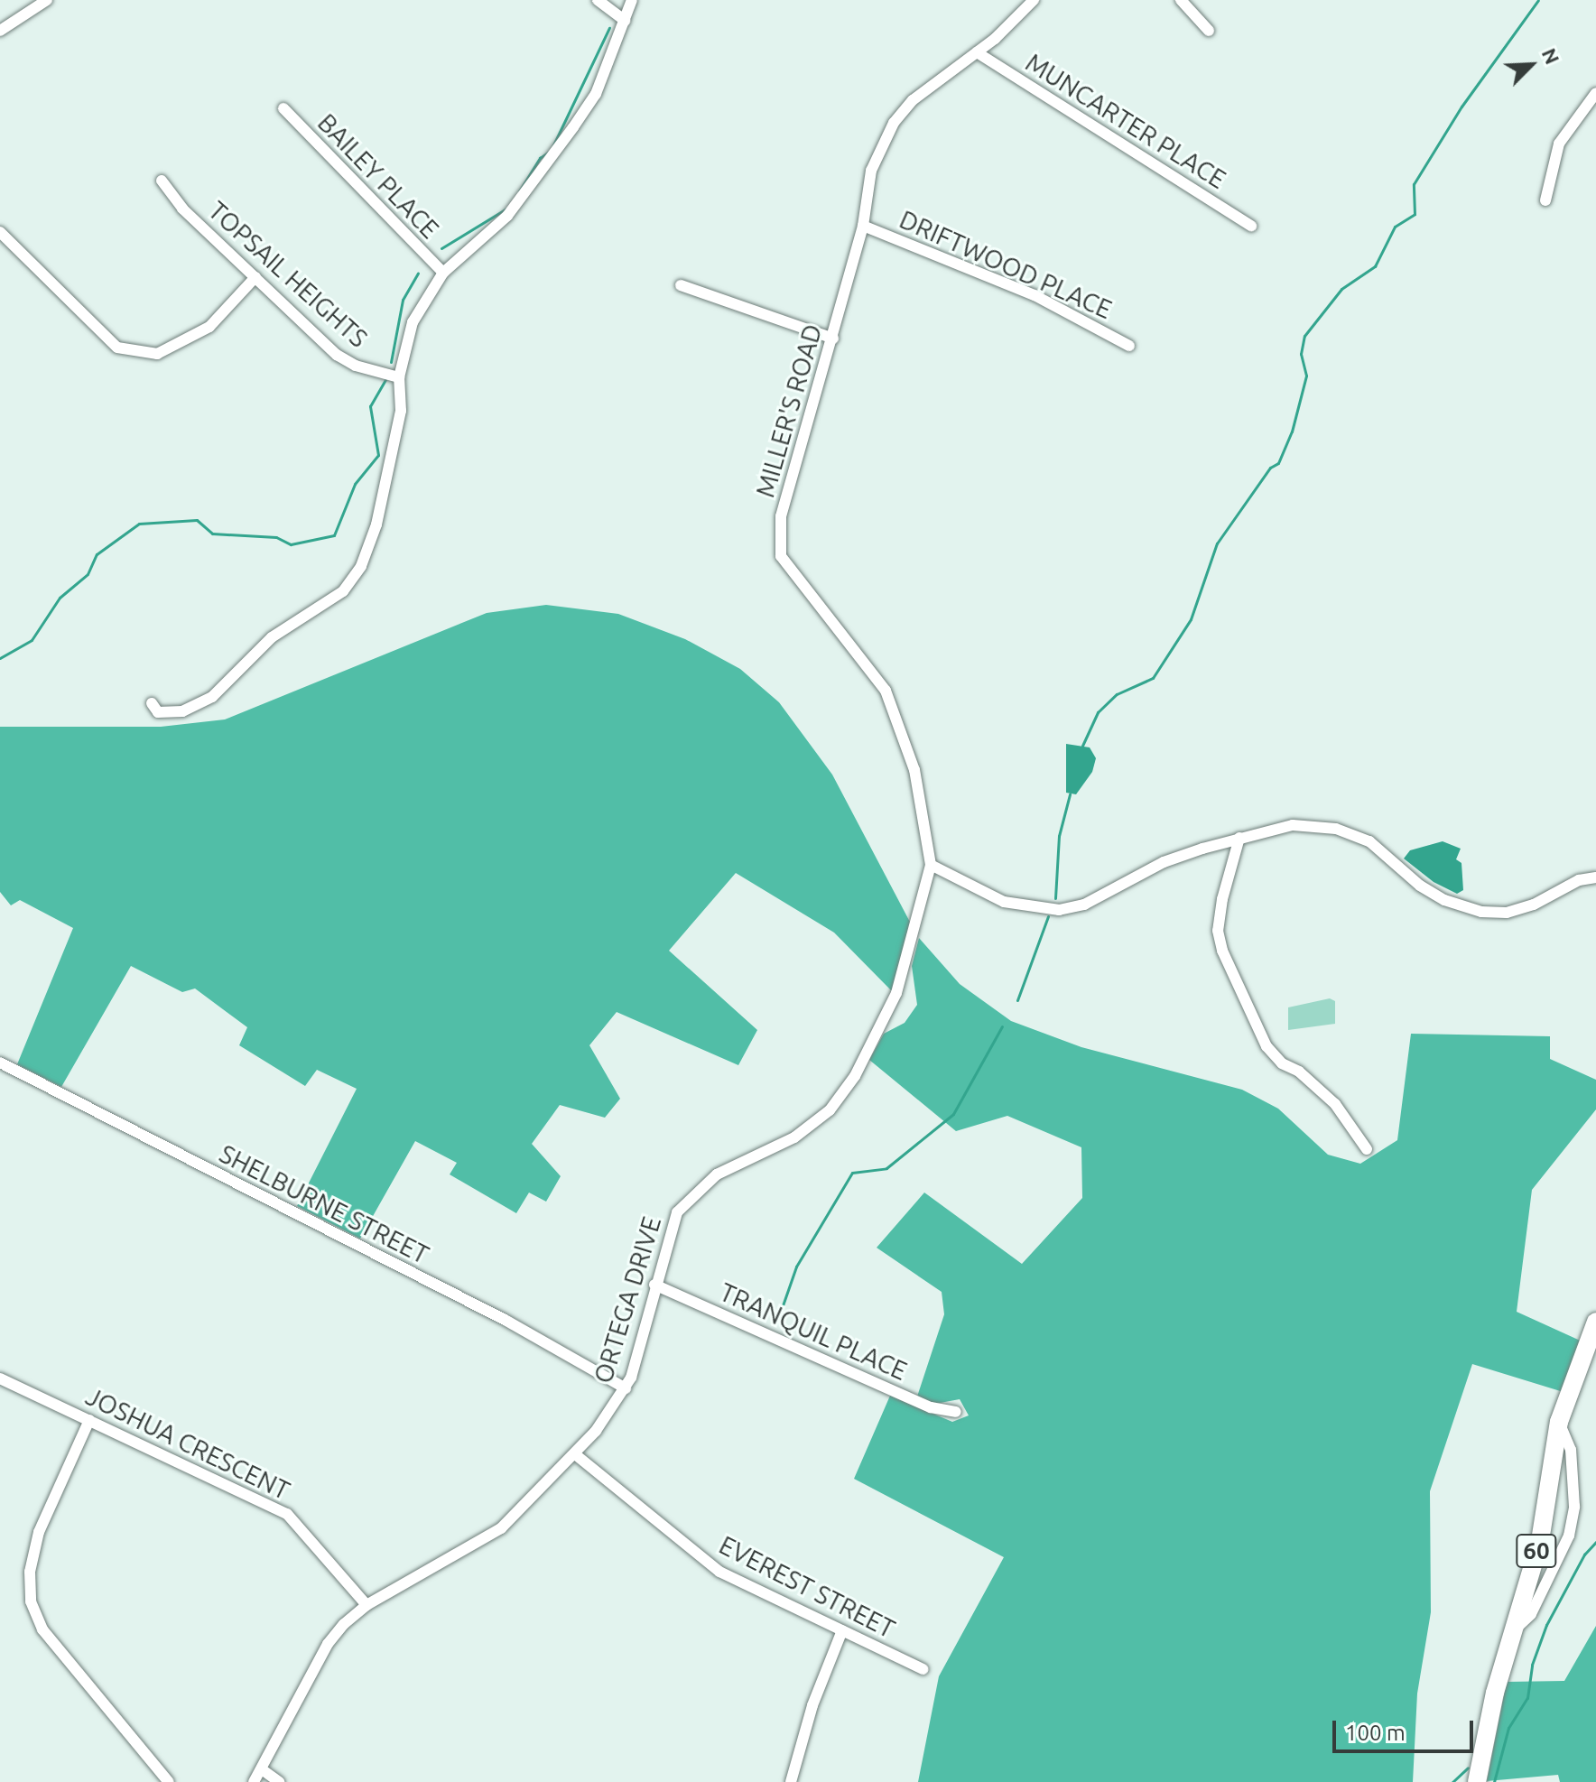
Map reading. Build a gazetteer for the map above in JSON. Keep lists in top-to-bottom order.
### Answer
{
  "streets": {
    "main road": ["60"],
    "street": [
      "MUNCARTER PLACE",
      "BAILEY PLACE",
      "DRIFTWOOD PLACE",
      "TOPSAIL HEIGHTS",
      "MILLER'S ROAD",
      "SHELBURNE STREET",
      "ORTEGA DRIVE",
      "TRANQUIL PLACE",
      "JOSHUA CRESCENT",
      "EVEREST STREET"
    ]
  },
  "crossings": [
    ["MUNCARTER PLACE", "MILLER'S ROAD"],
    ["DRIFTWOOD PLACE", "MILLER'S ROAD"],
    ["MILLER'S ROAD", "ORTEGA DRIVE"],
    ["SHELBURNE STREET", "ORTEGA DRIVE"],
    ["ORTEGA DRIVE", "TRANQUIL PLACE"],
    ["ORTEGA DRIVE", "JOSHUA CRESCENT"],
    ["ORTEGA DRIVE", "EVEREST STREET"]
  ],
  "scale_bar": "100 m",
  "north": "top right"
}
